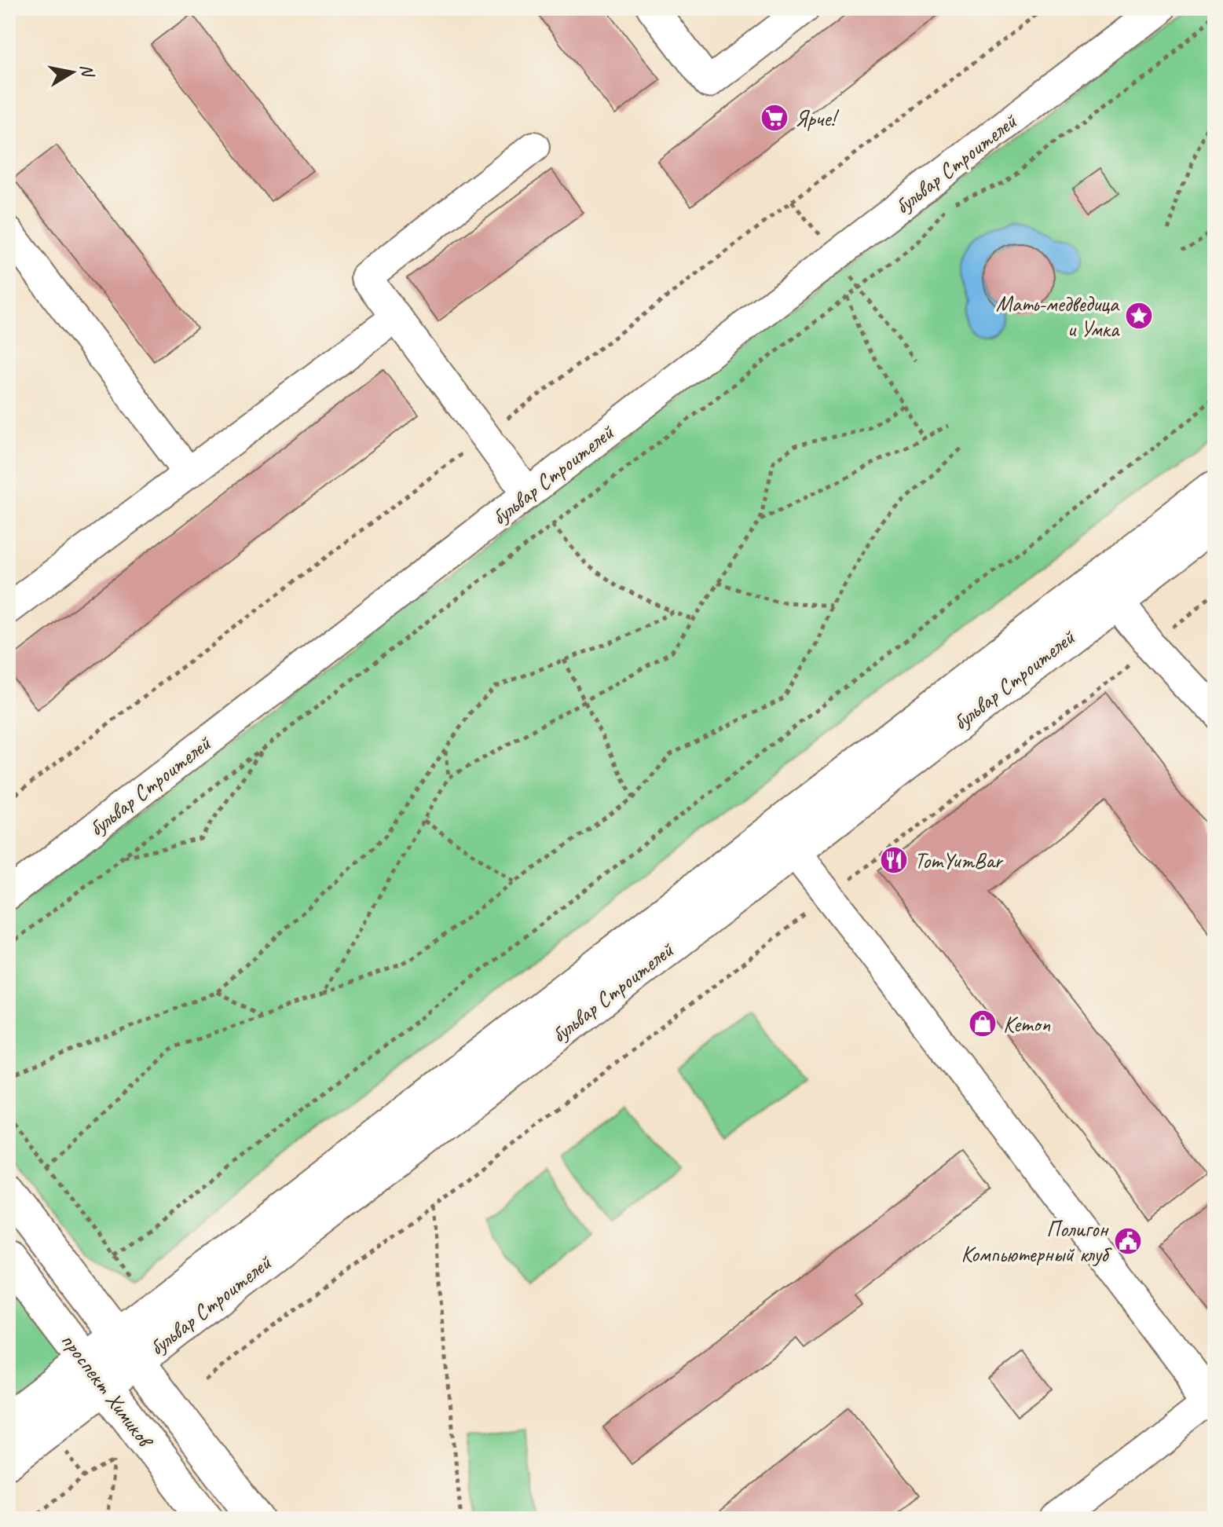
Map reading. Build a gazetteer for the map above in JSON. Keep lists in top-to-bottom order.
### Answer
{
  "streets": {
    "main road": ["бульвар Строителей", "проспект Химиков"]
  },
  "crossings": [
    ["бульвар Строителей", "проспект Химиков"]
  ],
  "places": {
    "supermarket": ["Ярче!"],
    "place": ["Мать-медведица и Умка"],
    "restaurant": ["TomYumBar"],
    "shop": ["Kemon"],
    "public building": ["Полигон Компьютерный клуб"]
  },
  "north": "right"
}
